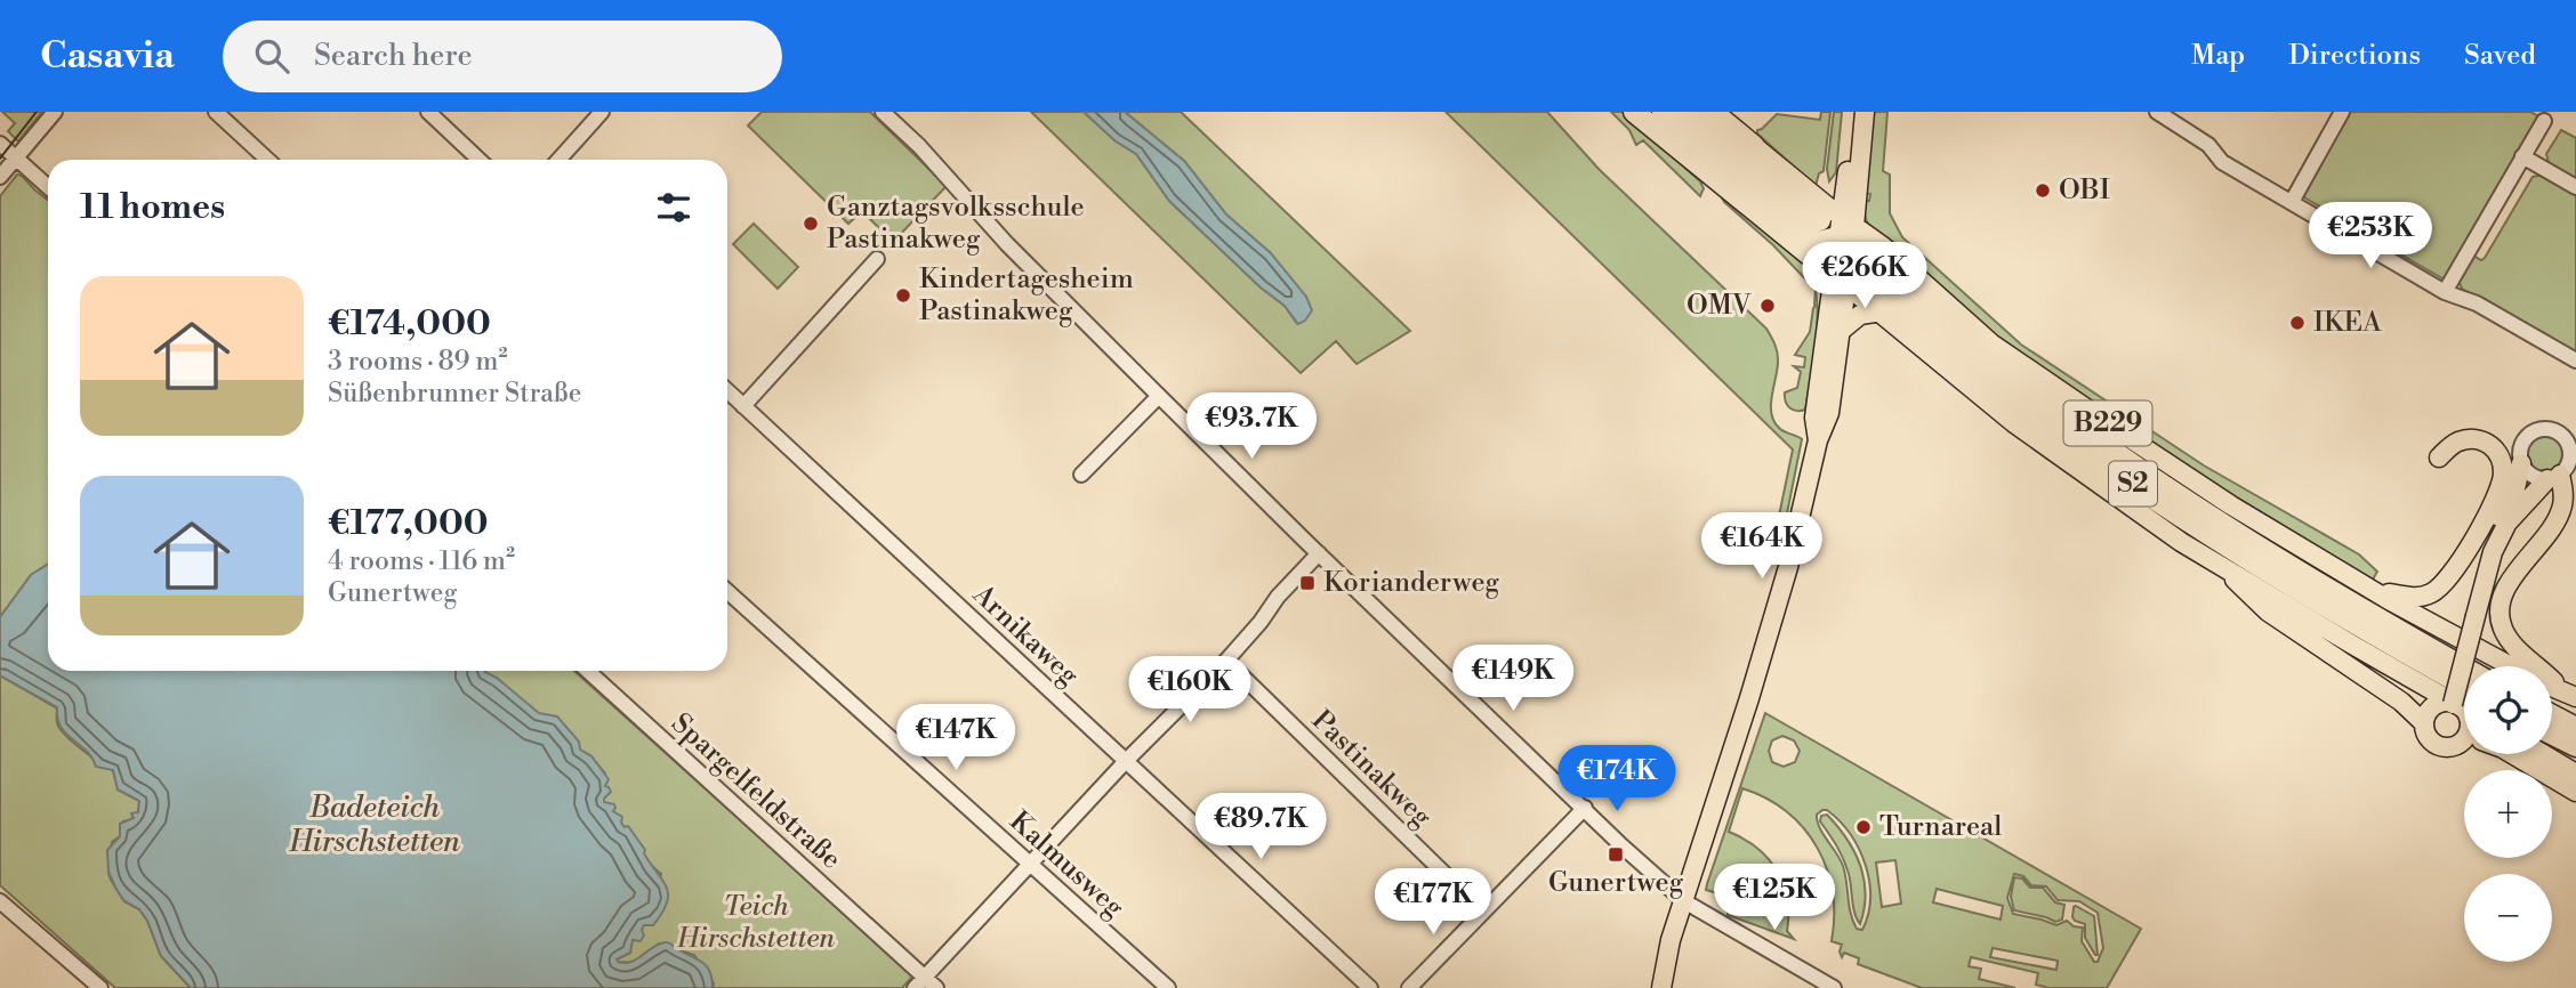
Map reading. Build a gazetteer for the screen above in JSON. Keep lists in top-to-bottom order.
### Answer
{
  "streets": {
    "highway": ["S2"],
    "main road": ["B229"],
    "street": [
      "Arnikaweg",
      "Pastinakweg",
      "Spargelfeldstraße",
      "Kalmusweg"
    ]
  },
  "crossings": [
    ["B229", "S2"]
  ],
  "water": ["Badeteich Hirschstetten"],
  "parks": ["Teich Hirschstetten"],
  "places": {
    "other": [
      "OBI",
      "Ganztagsvolksschule Pastinakweg",
      "Kindertagesheim Pastinakweg",
      "OMV",
      "IKEA",
      "Turnareal"
    ],
    "transit": ["Korianderweg", "Gunertweg"]
  },
  "page": {
    "header": "Casavia",
    "search": "Search here",
    "nav": ["Map", "Directions", "Saved"],
    "heading": "11 homes",
    "price": [
      "€253K",
      "€266K",
      "€93.7K",
      "€164K",
      "€149K",
      "€160K",
      "€147K",
      "€174K",
      "€89.7K",
      "€125K",
      "€177K"
    ],
    "list": [
      {
        "name": "€174,000",
        "note": "3 rooms · 89 m² · Süßenbrunner Straße"
      },
      {
        "name": "€177,000",
        "note": "4 rooms · 116 m² · Gunertweg"
      }
    ],
    "map_buttons": ["+", "−"]
  }
}
